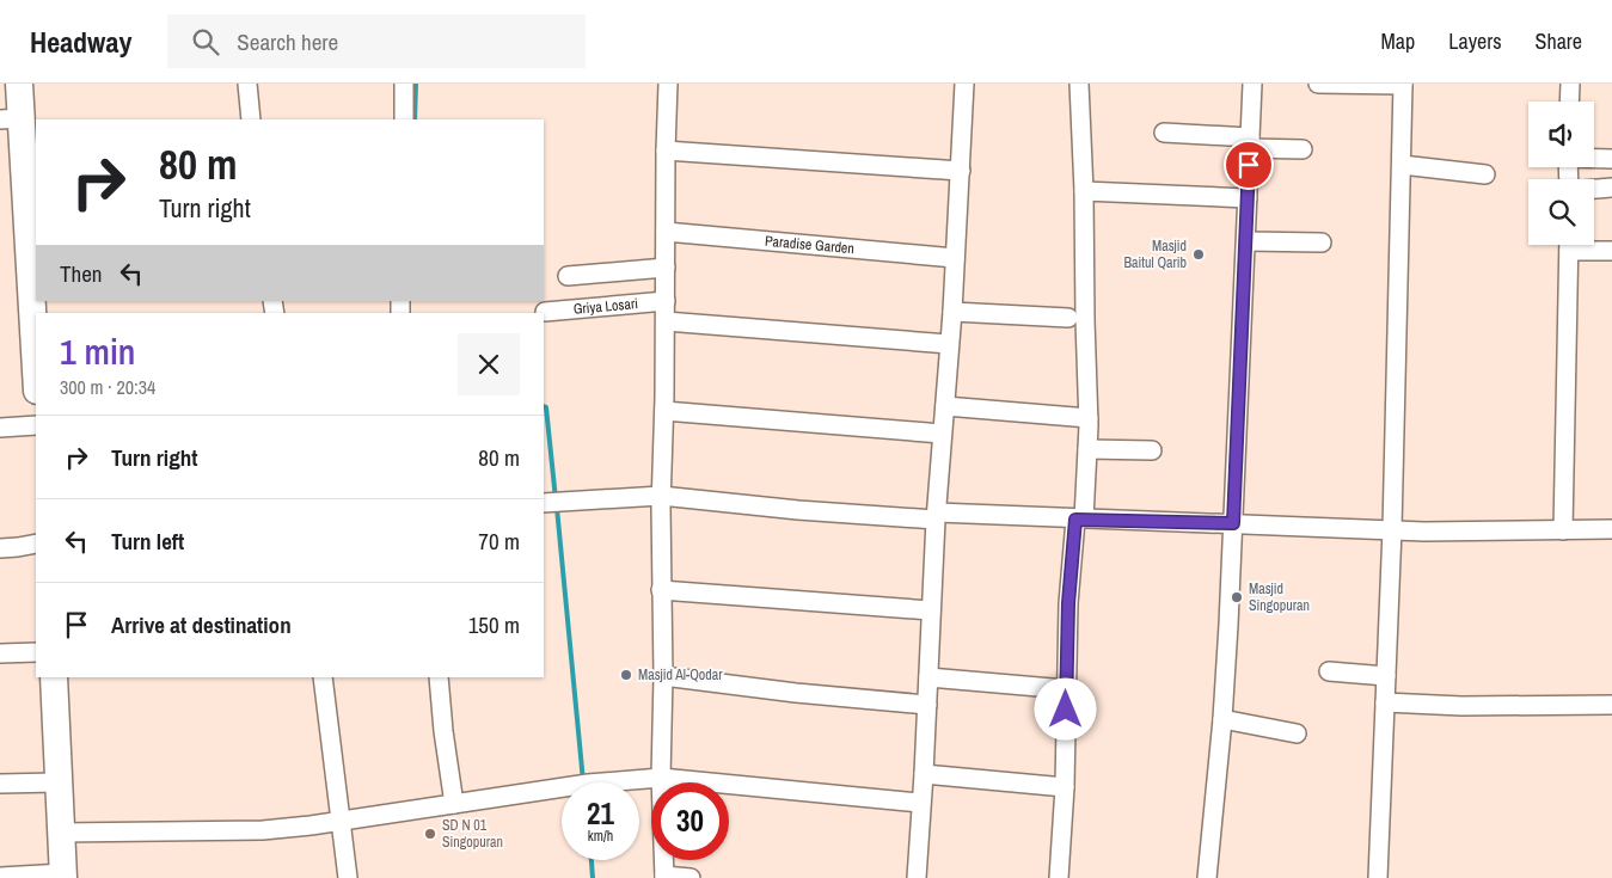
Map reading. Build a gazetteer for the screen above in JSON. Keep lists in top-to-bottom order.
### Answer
{
  "streets": {
    "street": ["Paradise Garden", "Griya Losari"]
  },
  "places": [
    "Masjid Baitul Qarib",
    "Masjid Singopuran",
    "Masjid Al-Qodar",
    "SD N 01 Singopuran"
  ],
  "page": {
    "header": "Headway",
    "search": "Search here",
    "nav": ["Map", "Layers", "Share"],
    "turn": ["80 m", "Turn right"],
    "then": "Then",
    "heading": ["1 min", "300 m · 20:34"],
    "list": [
      {
        "name": "Turn right",
        "value": "80 m"
      },
      {
        "name": "Turn left",
        "value": "70 m"
      },
      {
        "name": "Arrive at destination",
        "value": "150 m"
      }
    ],
    "speed": "21 km/h",
    "limit": "30"
  }
}
